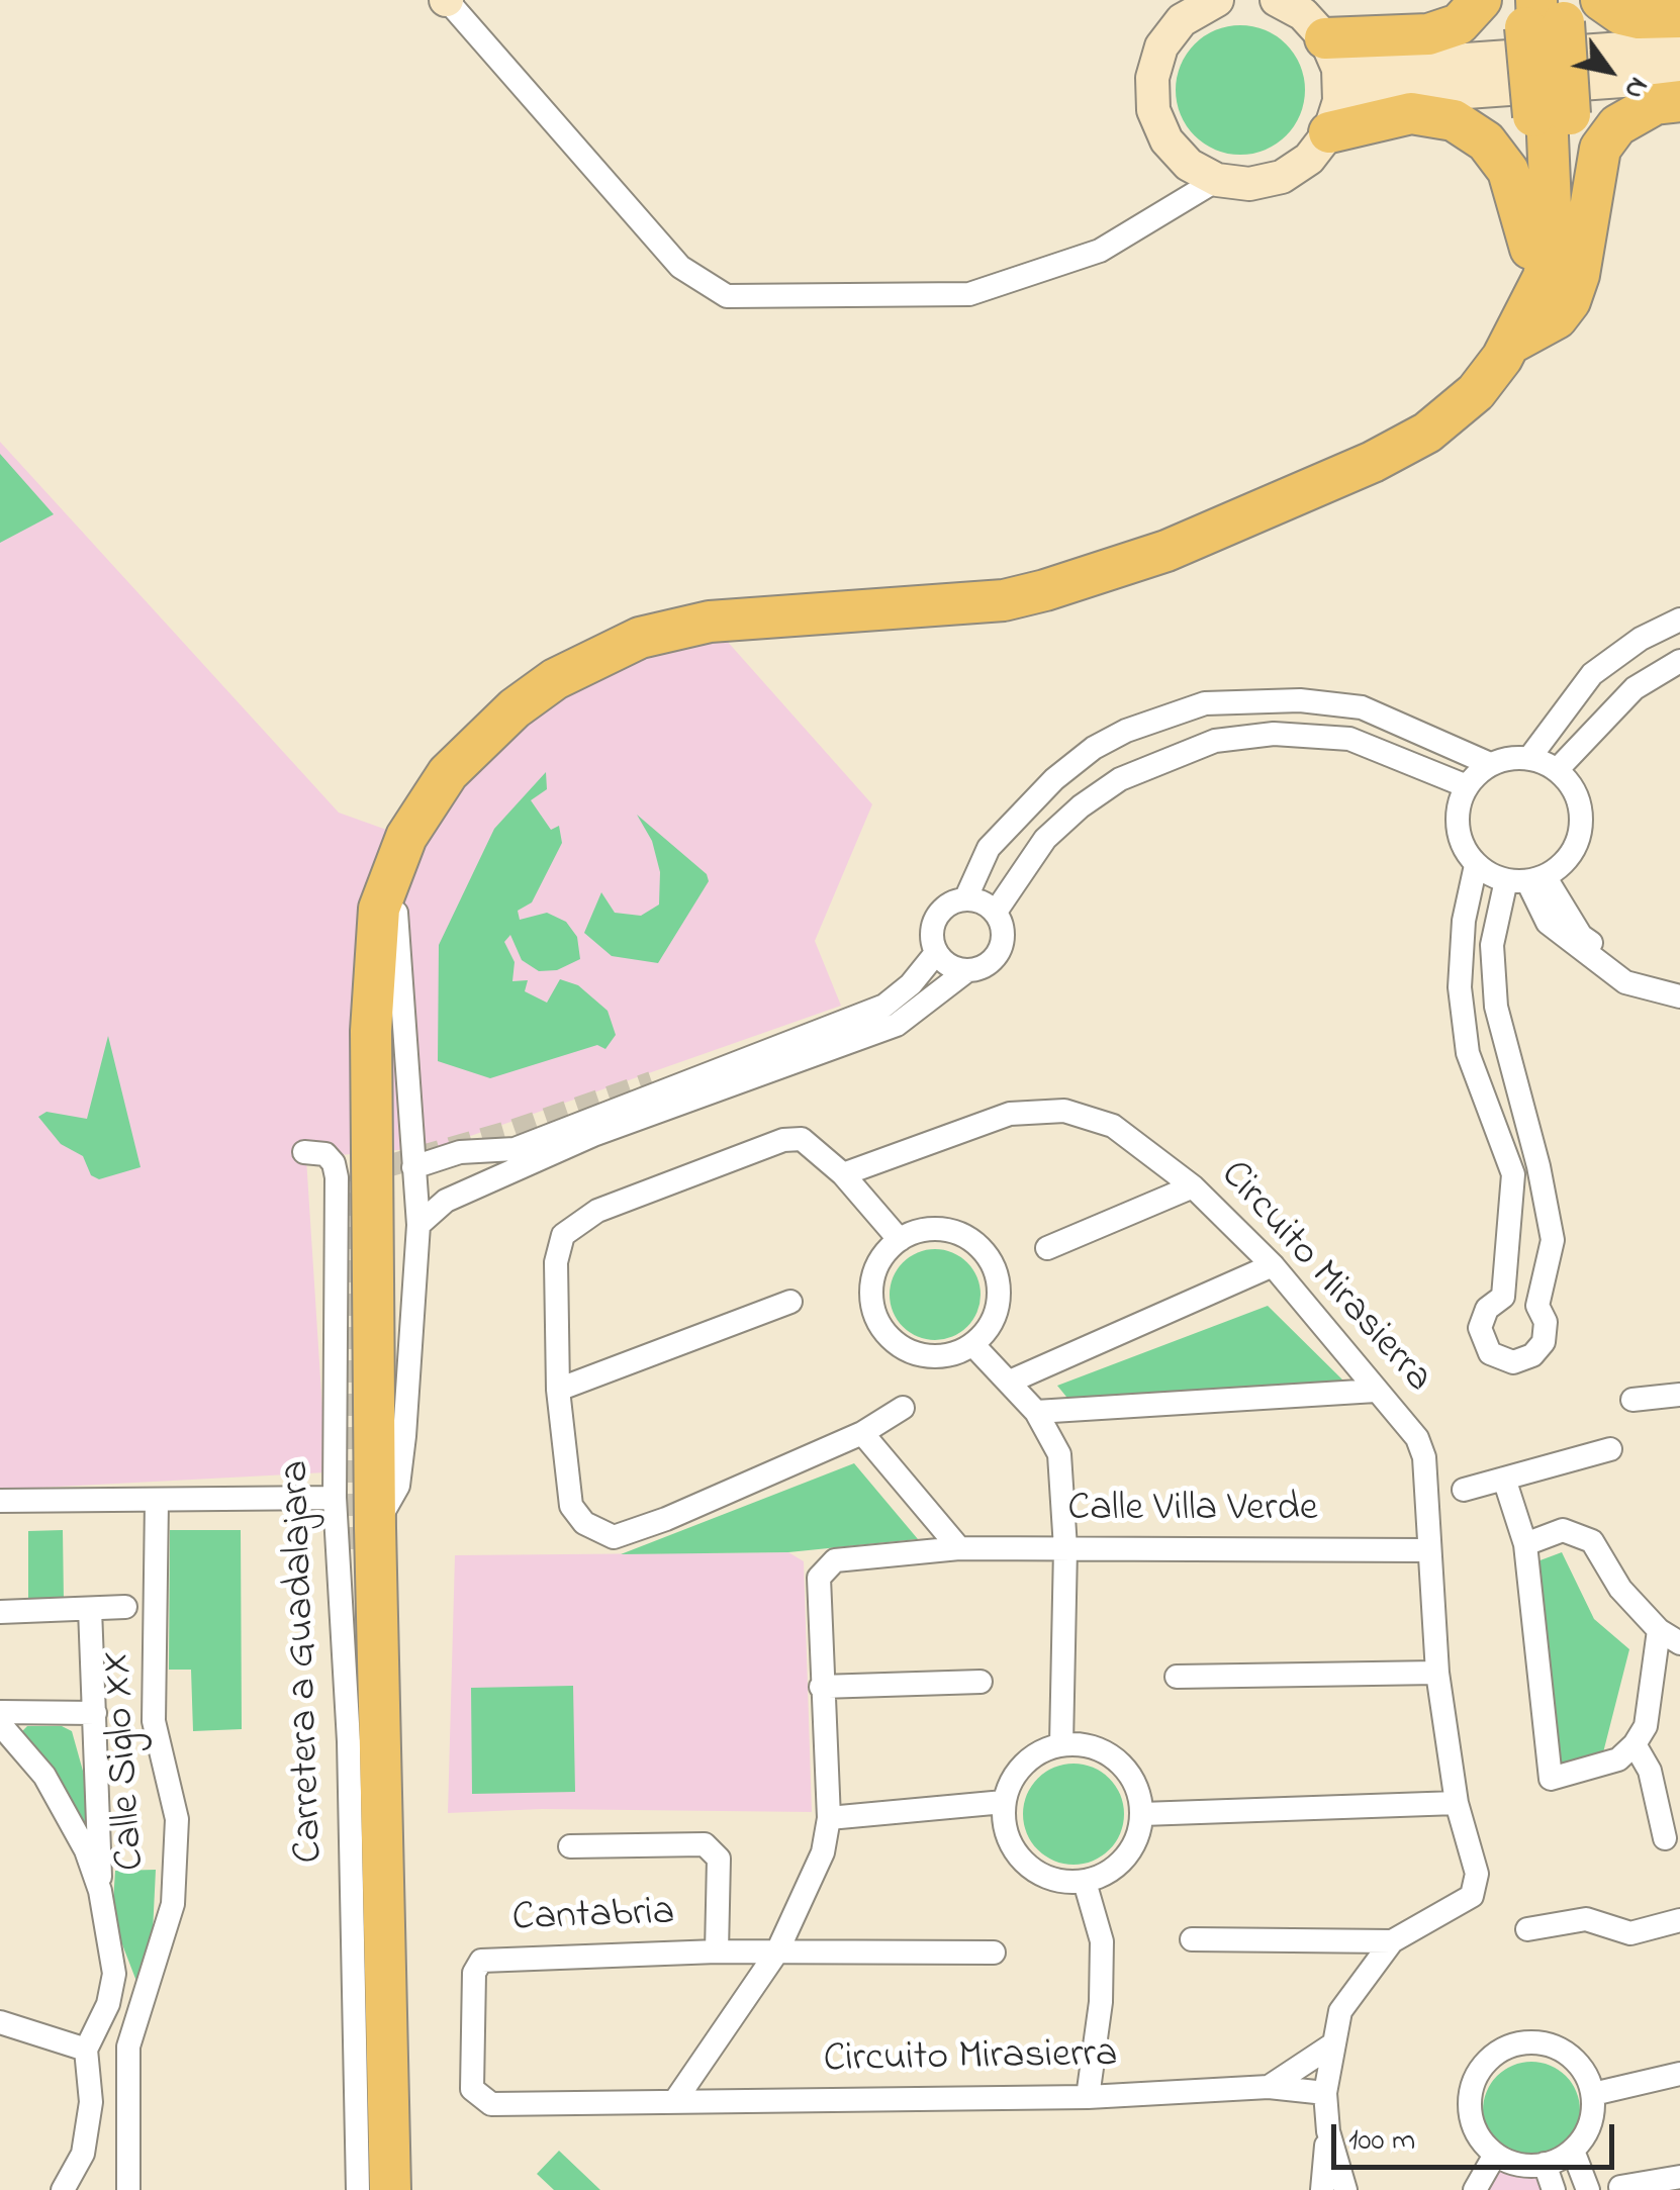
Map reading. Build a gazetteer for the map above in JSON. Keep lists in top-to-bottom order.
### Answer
{
  "streets": {
    "street": [
      "Circuito Mirasierra",
      "Calle Villa Verde",
      "Carretera a Guadalajara",
      "Calle Siglo XX",
      "Cantabria"
    ]
  },
  "crossings": [
    ["Circuito Mirasierra", "Calle Villa Verde"],
    ["Circuito Mirasierra", "Cantabria"]
  ],
  "scale_bar": "100 m",
  "north": "bottom right"
}
